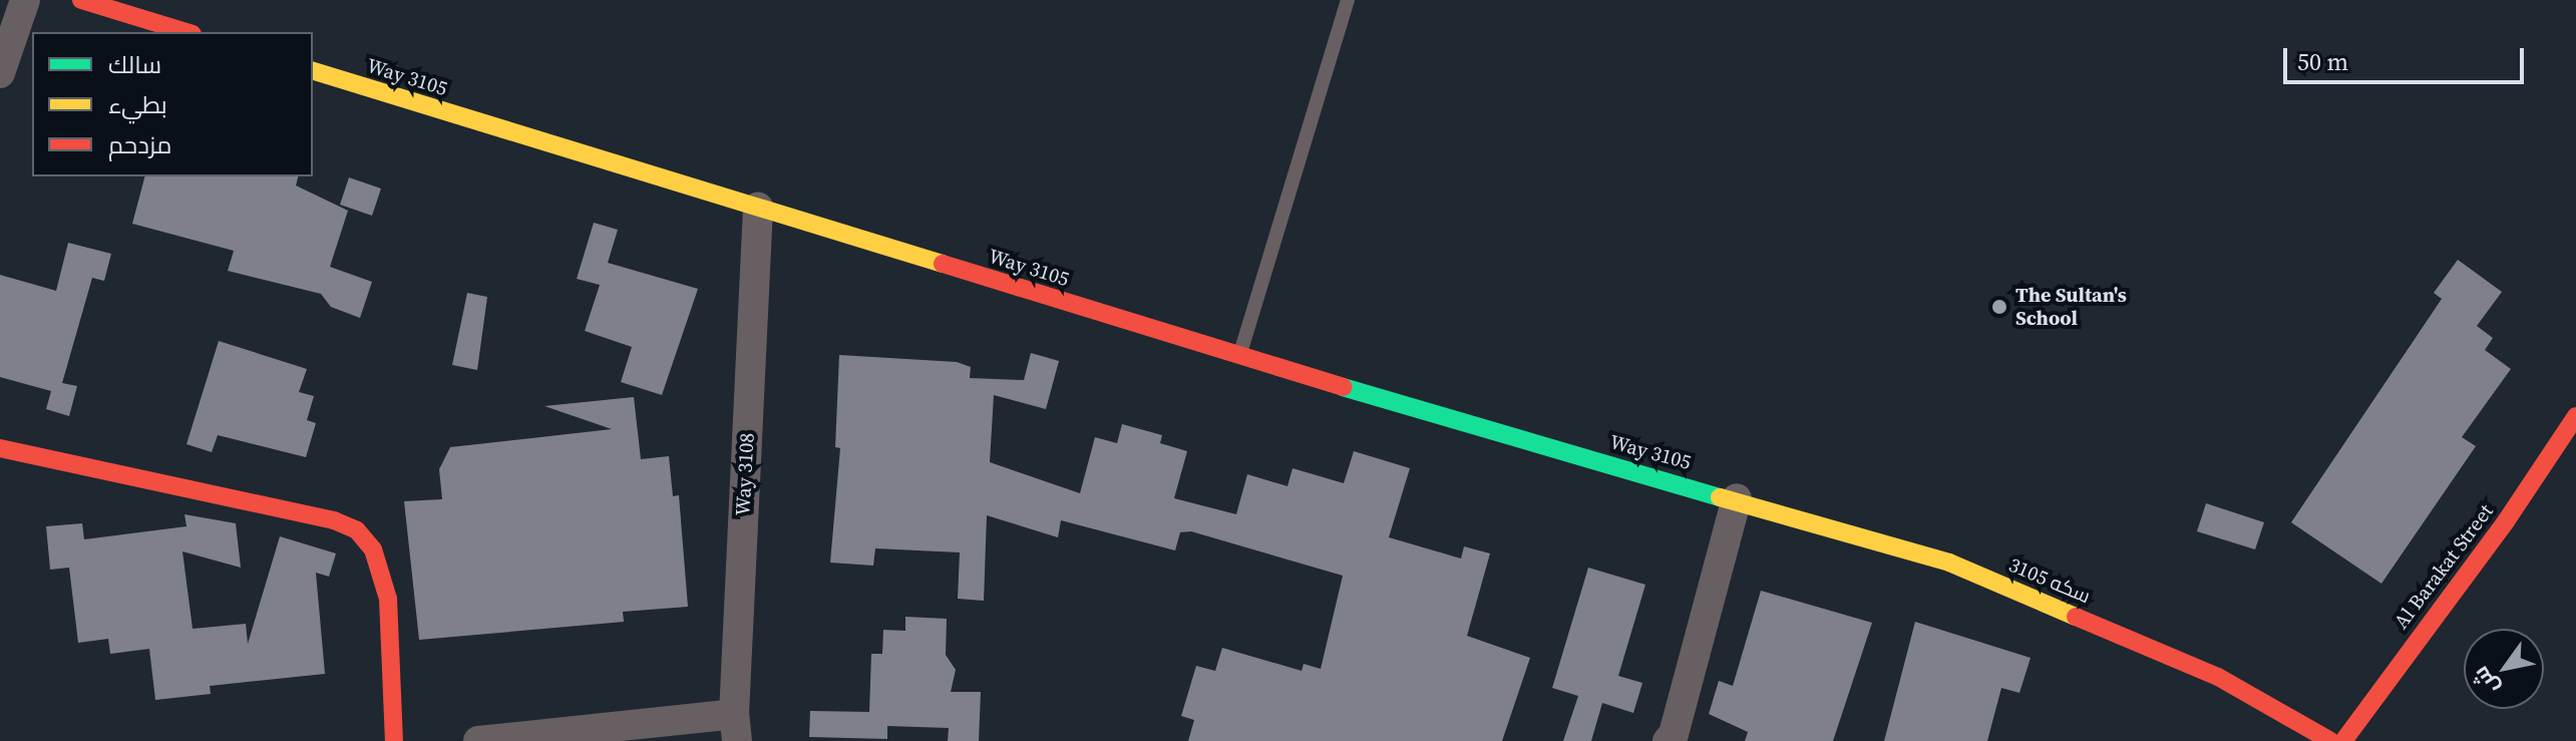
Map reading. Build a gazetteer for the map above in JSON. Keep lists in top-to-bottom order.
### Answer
{
  "streets": {
    "street": [
      "Way 3105",
      "Way 3108",
      "Al Barakat Street",
      "سكه 3105"
    ]
  },
  "crossings": [
    ["Way 3105", "Way 3108"],
    ["Way 3105", "سكه 3105"]
  ],
  "places": ["The Sultan's School"],
  "legend": ["سالك", "بطيء", "مزدحم"],
  "scale_bar": "50 m",
  "north": "bottom left"
}
